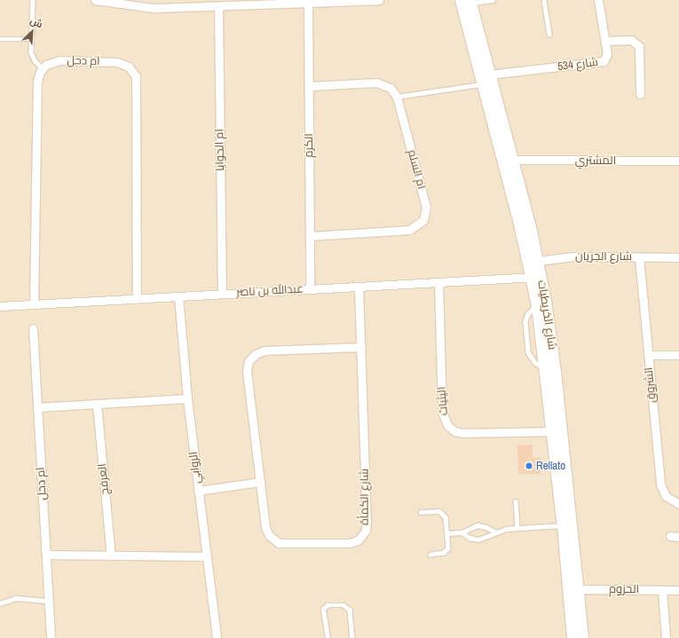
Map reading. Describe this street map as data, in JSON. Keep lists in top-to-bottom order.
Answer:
{
  "streets": {
    "street": [
      "ام دحل",
      "شارع 534",
      "الكرم",
      "ام الحوايا",
      "المشتري",
      "ام السلم",
      "شارع الجريان",
      "عبدالله بن ناصر",
      "شارع الخريطيات",
      "الشروق",
      "اليثياث",
      "الروابي",
      "العرفج",
      "شارع الكمأة",
      "الحزوم"
    ]
  },
  "crossings": [
    ["ام دحل", "عبدالله بن ناصر"],
    ["شارع 534", "شارع الخريطيات"],
    ["الكرم", "ام السلم"],
    ["الكرم", "عبدالله بن ناصر"],
    ["ام الحوايا", "عبدالله بن ناصر"],
    ["المشتري", "شارع الخريطيات"],
    ["شارع الجريان", "شارع الخريطيات"],
    ["شارع الجريان", "الشروق"],
    ["عبدالله بن ناصر", "شارع الخريطيات"],
    ["عبدالله بن ناصر", "اليثياث"],
    ["عبدالله بن ناصر", "الروابي"],
    ["عبدالله بن ناصر", "شارع الكمأة"],
    ["شارع الخريطيات", "اليثياث"],
    ["شارع الخريطيات", "الحزوم"]
  ],
  "places": ["Rellato"],
  "north": "top right"
}
